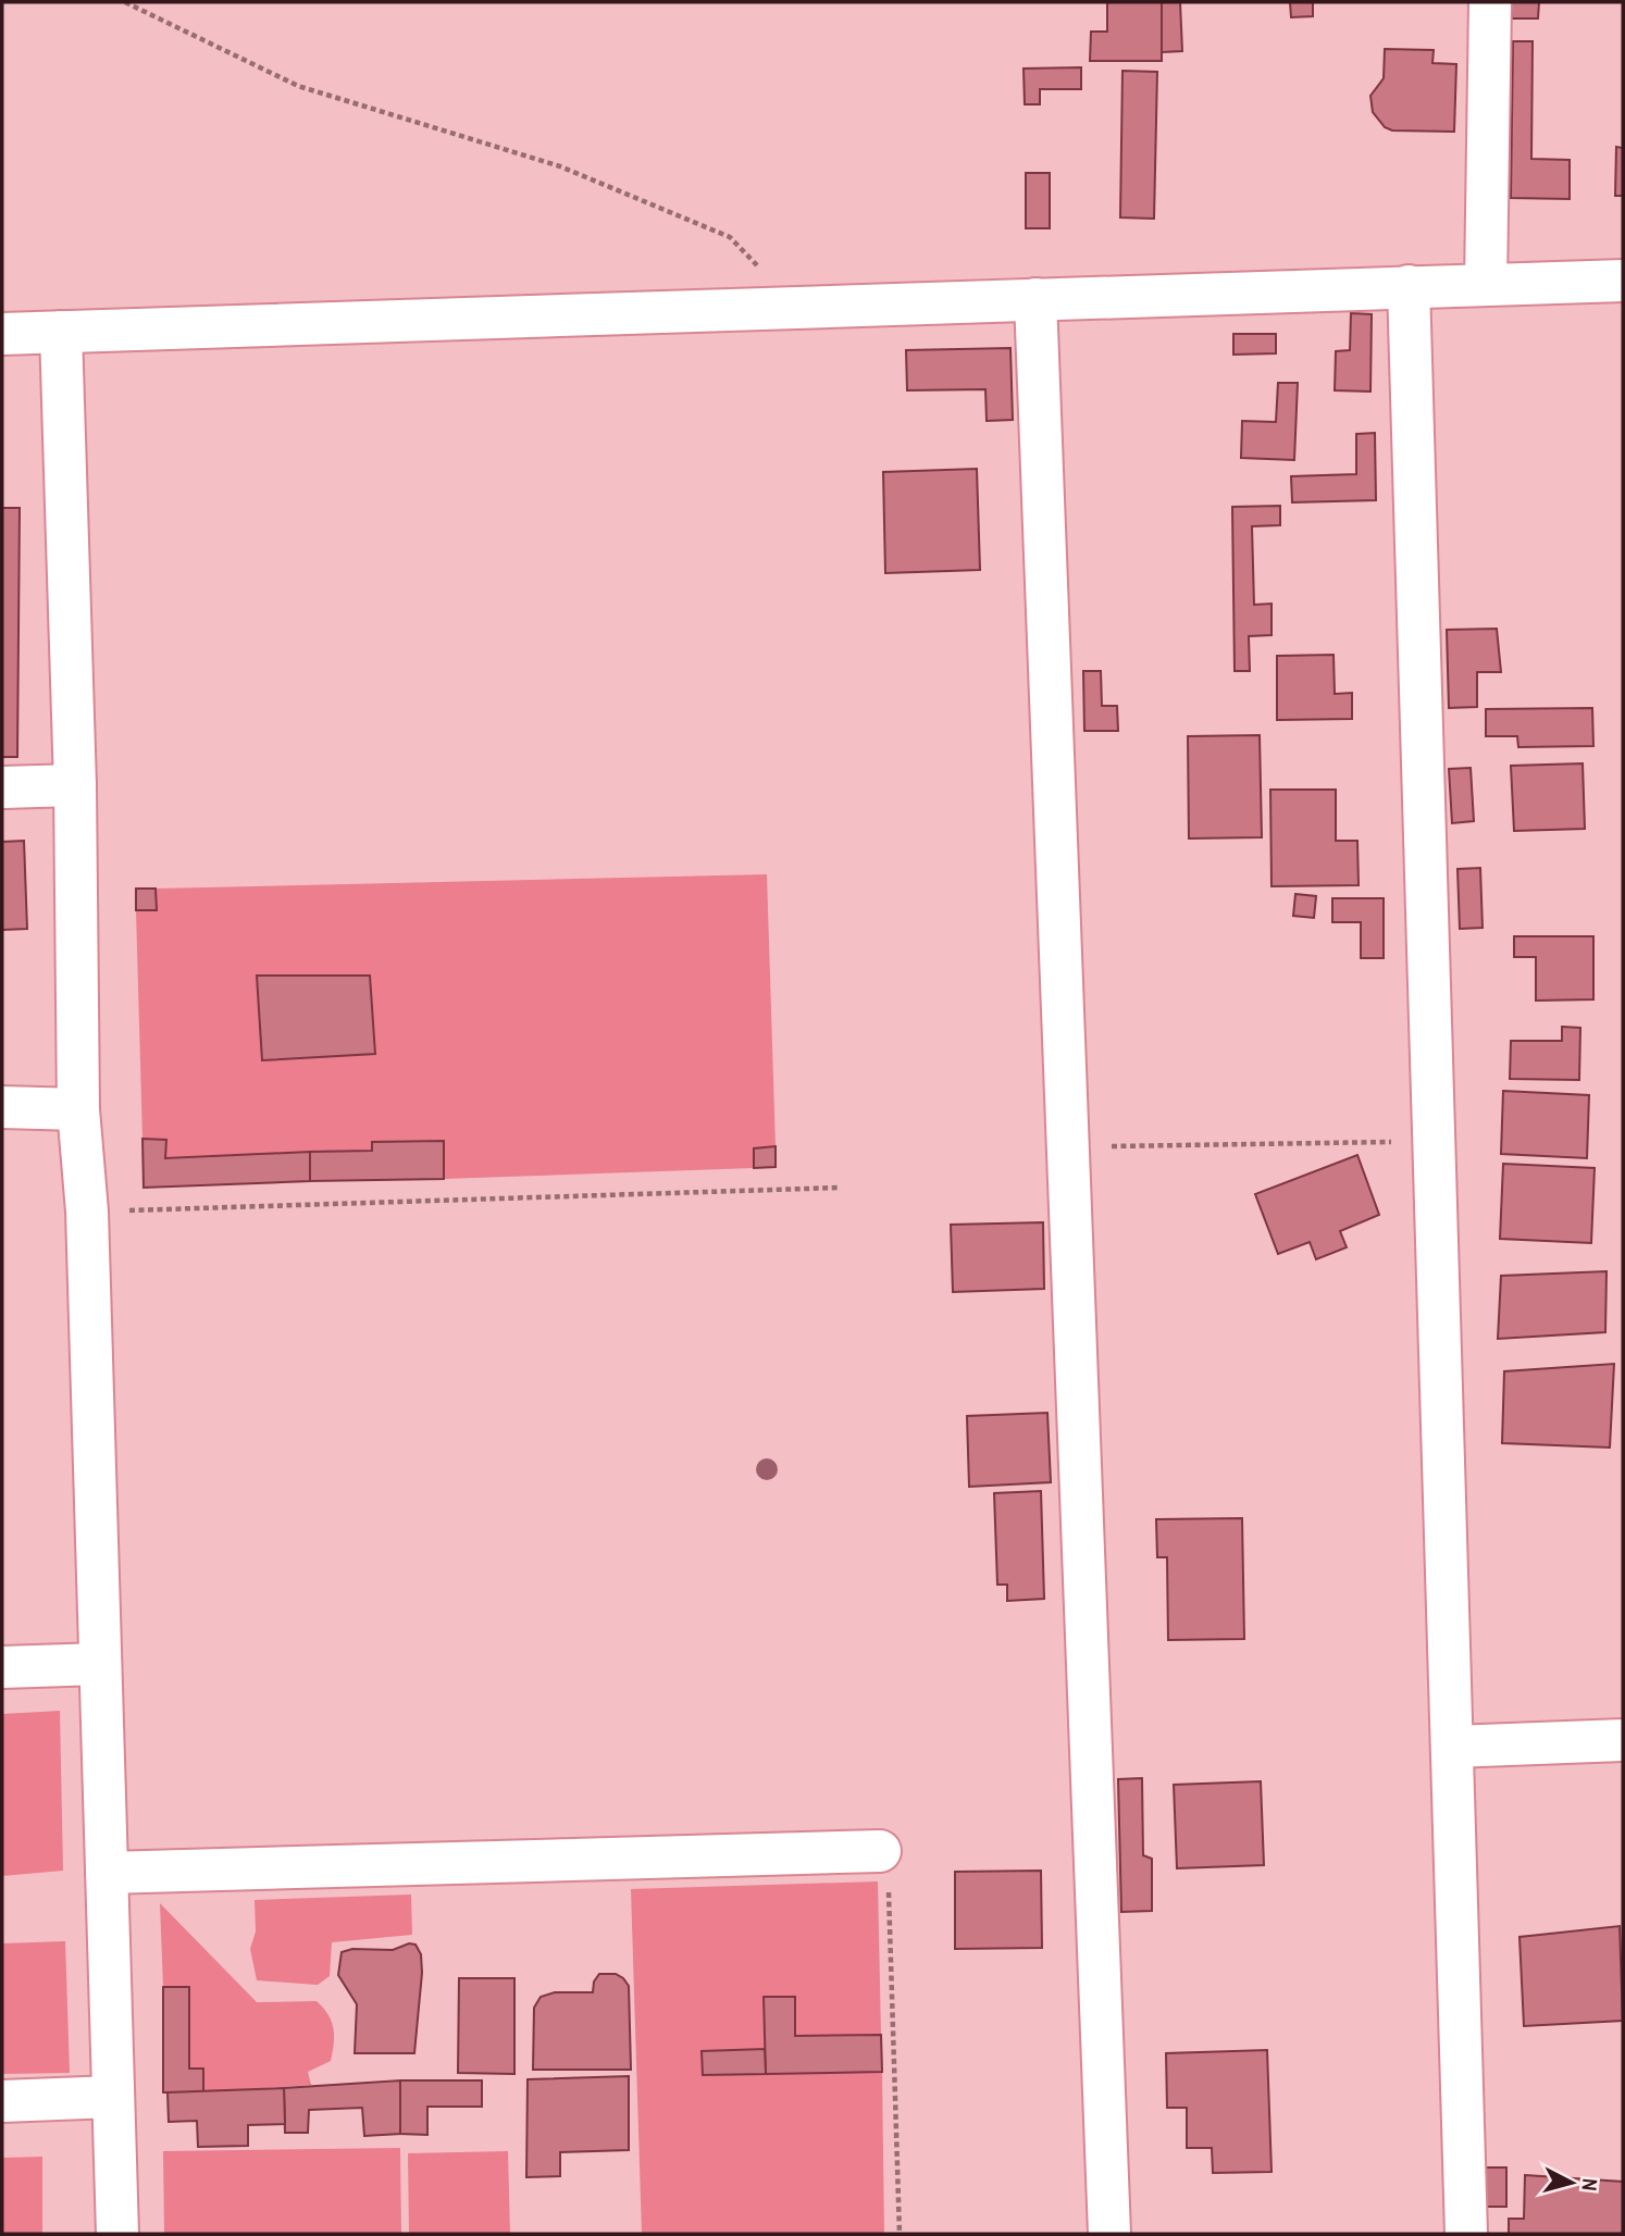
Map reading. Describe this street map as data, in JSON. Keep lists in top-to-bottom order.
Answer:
{
  "north": "right"
}
